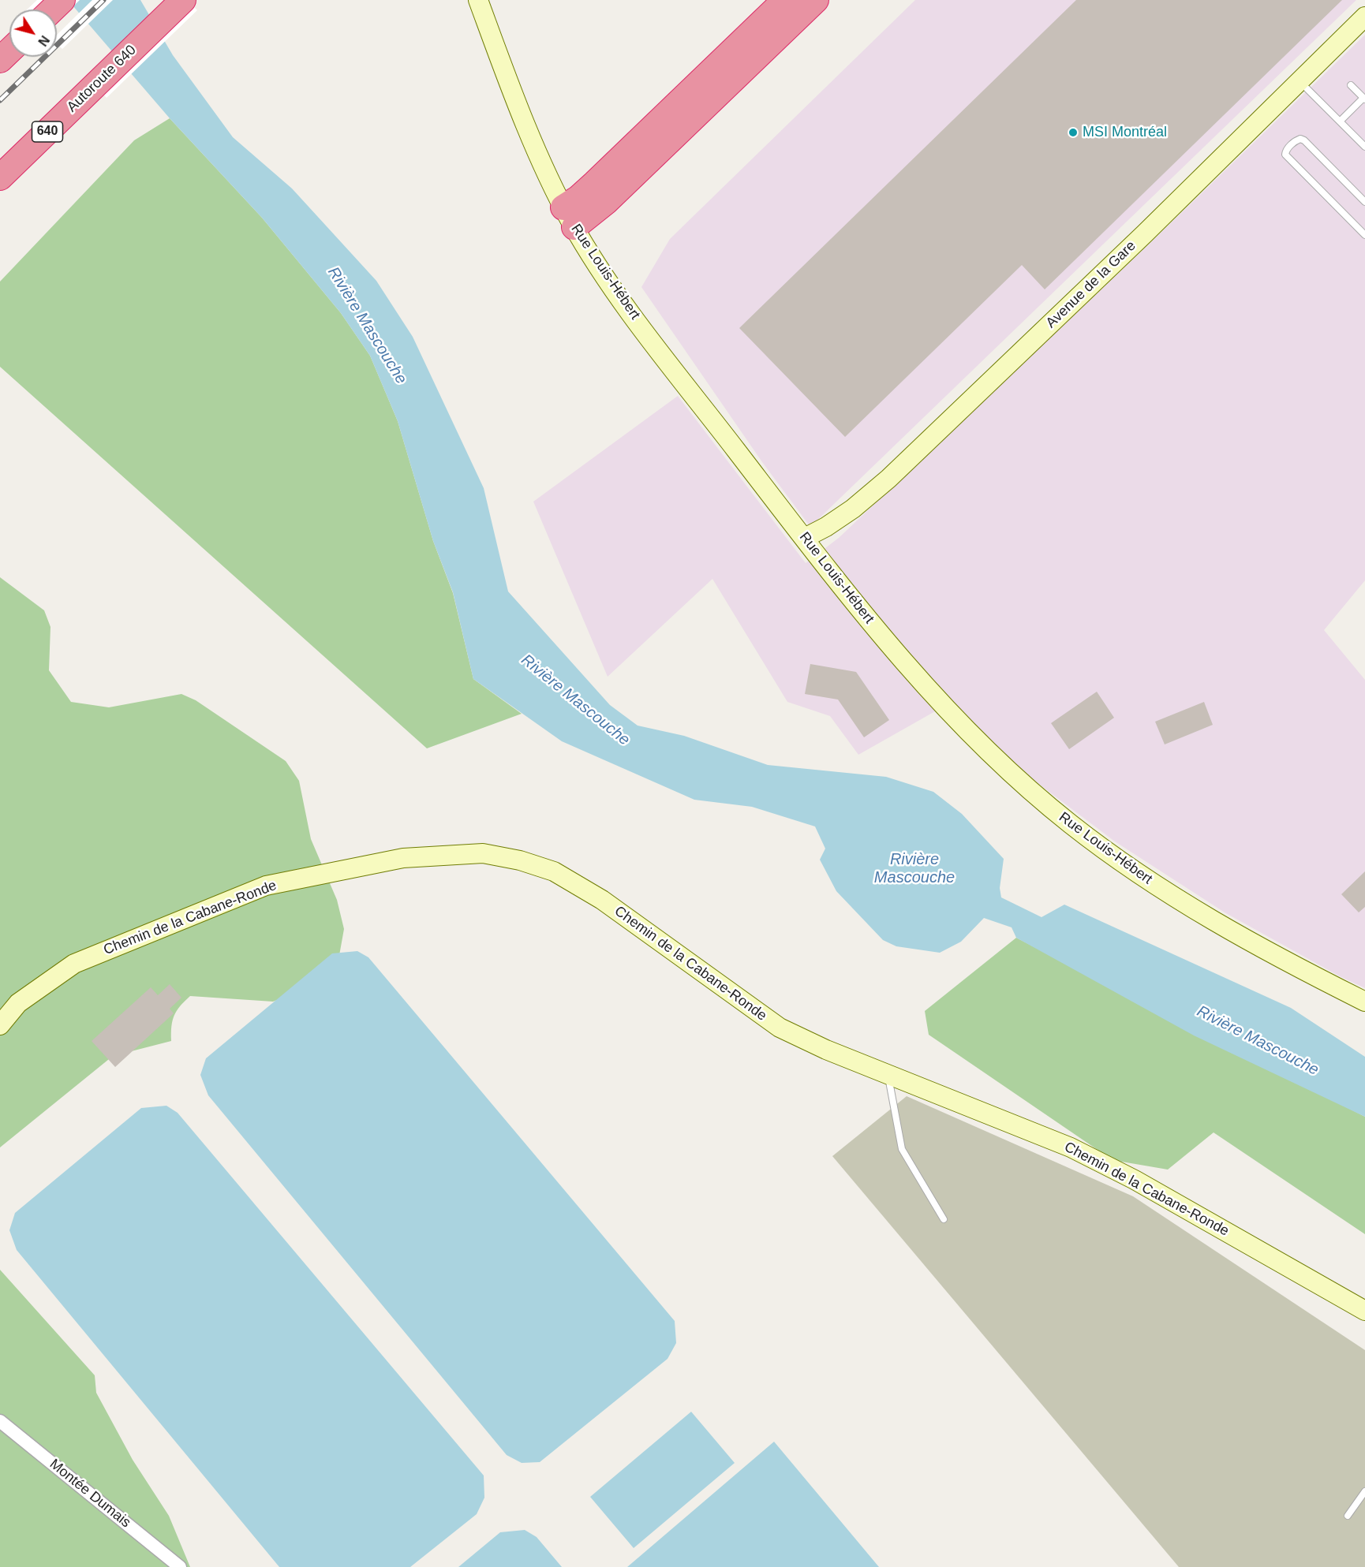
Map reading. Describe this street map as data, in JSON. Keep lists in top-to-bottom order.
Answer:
{
  "streets": {
    "highway": ["Autoroute 640", "640"],
    "street": [
      "Rue Louis-Hébert",
      "Avenue de la Gare",
      "Chemin de la Cabane-Ronde",
      "Montée Dumais"
    ]
  },
  "crossings": [
    ["Rue Louis-Hébert", "Avenue de la Gare"]
  ],
  "water": ["Rivière Mascouche"],
  "places": ["MSI Montréal"],
  "north": "bottom right"
}
